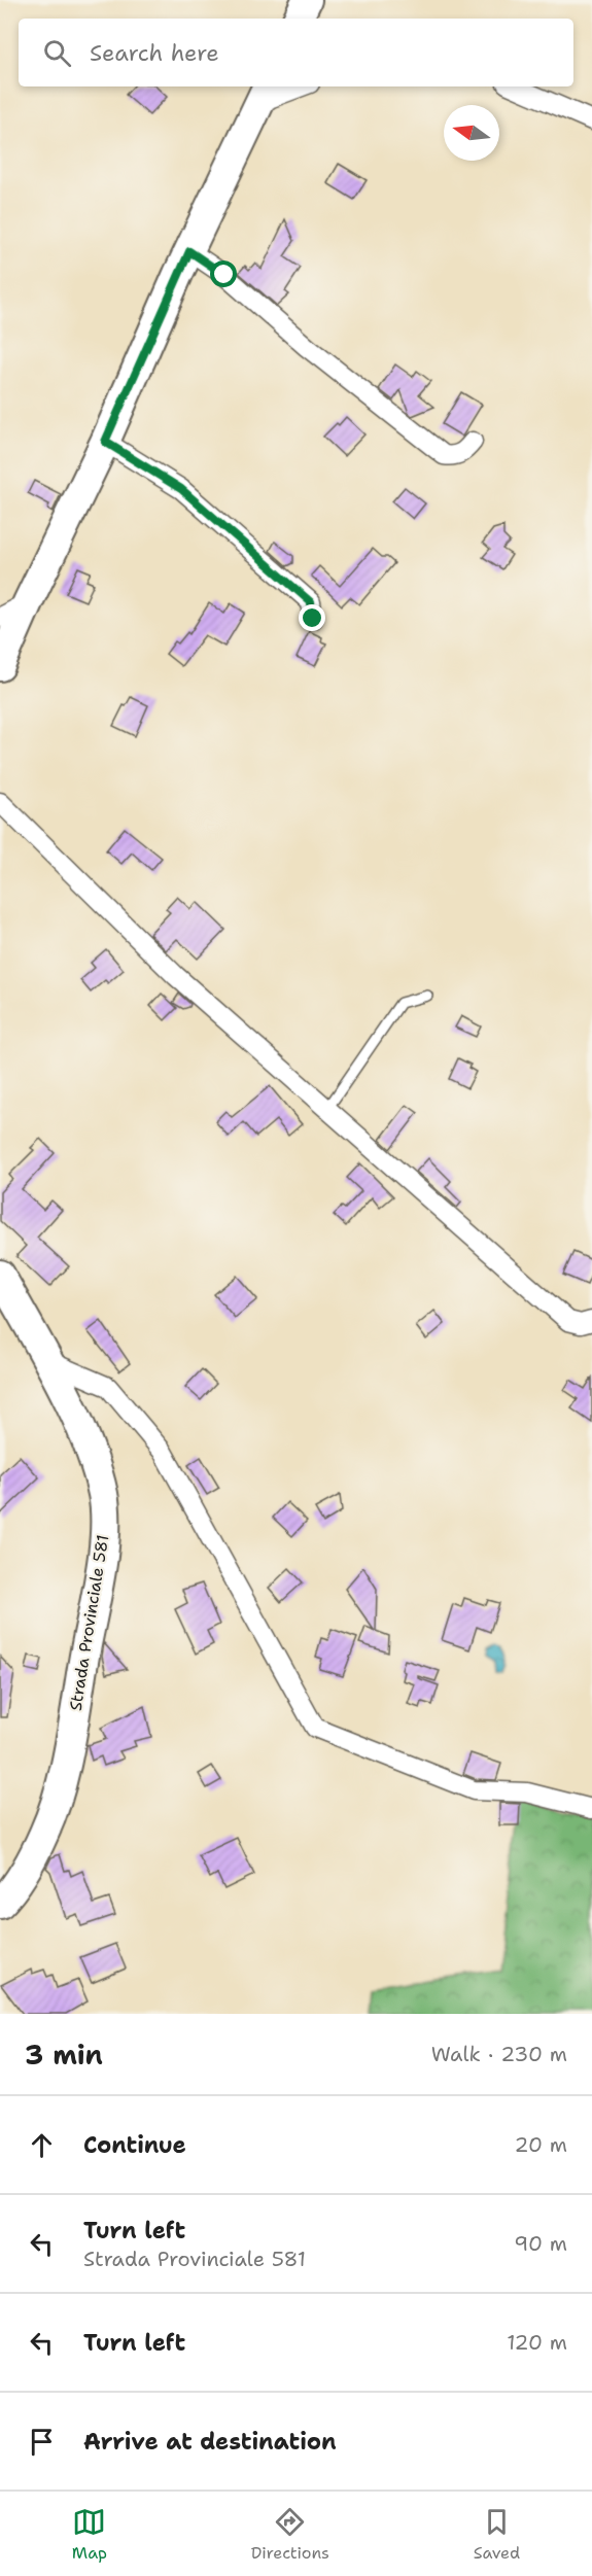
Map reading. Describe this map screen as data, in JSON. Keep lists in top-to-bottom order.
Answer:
{
  "streets": {
    "main road": ["Strada Provinciale 581"]
  },
  "north": "left",
  "page": {
    "search": "Search here",
    "heading": ["3 min", "Walk · 230 m"],
    "list": [
      ["Continue", "20 m"],
      ["Turn left", "Strada Provinciale 581", "90 m"],
      ["Turn left", "120 m"],
      "Arrive at destination"
    ],
    "nav": ["Map", "Directions", "Saved"]
  }
}
